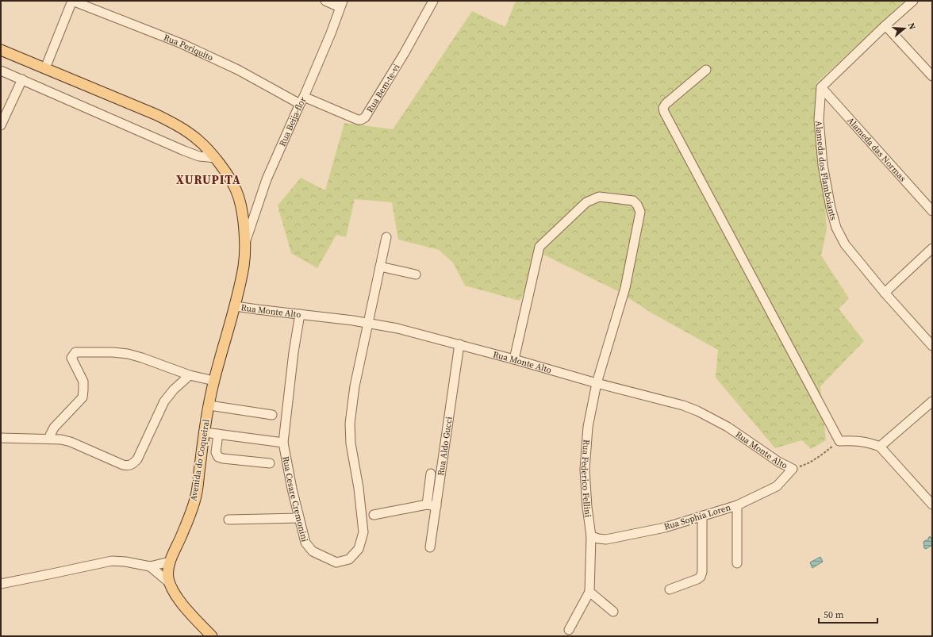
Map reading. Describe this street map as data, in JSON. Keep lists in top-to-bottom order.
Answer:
{
  "streets": {
    "main road": ["Avenida do Coqueiral"],
    "street": [
      "Rua Periquito",
      "Rua Bem-te-vi",
      "Rua Beija-flor",
      "Alameda das Normas",
      "Alameda dos Flamboiants",
      "Rua Monte Alto",
      "Rua Aldo Gucci",
      "Rua Federico Fellini",
      "Rua Cesare Cremonini",
      "Rua Sophia Loren"
    ]
  },
  "crossings": [
    ["Rua Periquito", "Rua Bem-te-vi"],
    ["Rua Periquito", "Rua Beija-flor"],
    ["Rua Bem-te-vi", "Rua Beija-flor"],
    ["Rua Beija-flor", "Avenida do Coqueiral"],
    ["Alameda das Normas", "Alameda dos Flamboiants"],
    ["Rua Monte Alto", "Rua Aldo Gucci"],
    ["Rua Monte Alto", "Avenida do Coqueiral"],
    ["Rua Monte Alto", "Rua Federico Fellini"],
    ["Rua Monte Alto", "Rua Cesare Cremonini"],
    ["Rua Monte Alto", "Rua Sophia Loren"],
    ["Rua Federico Fellini", "Rua Sophia Loren"]
  ],
  "districts": ["XURUPITA"],
  "scale_bar": "50 m",
  "north": "right"
}
